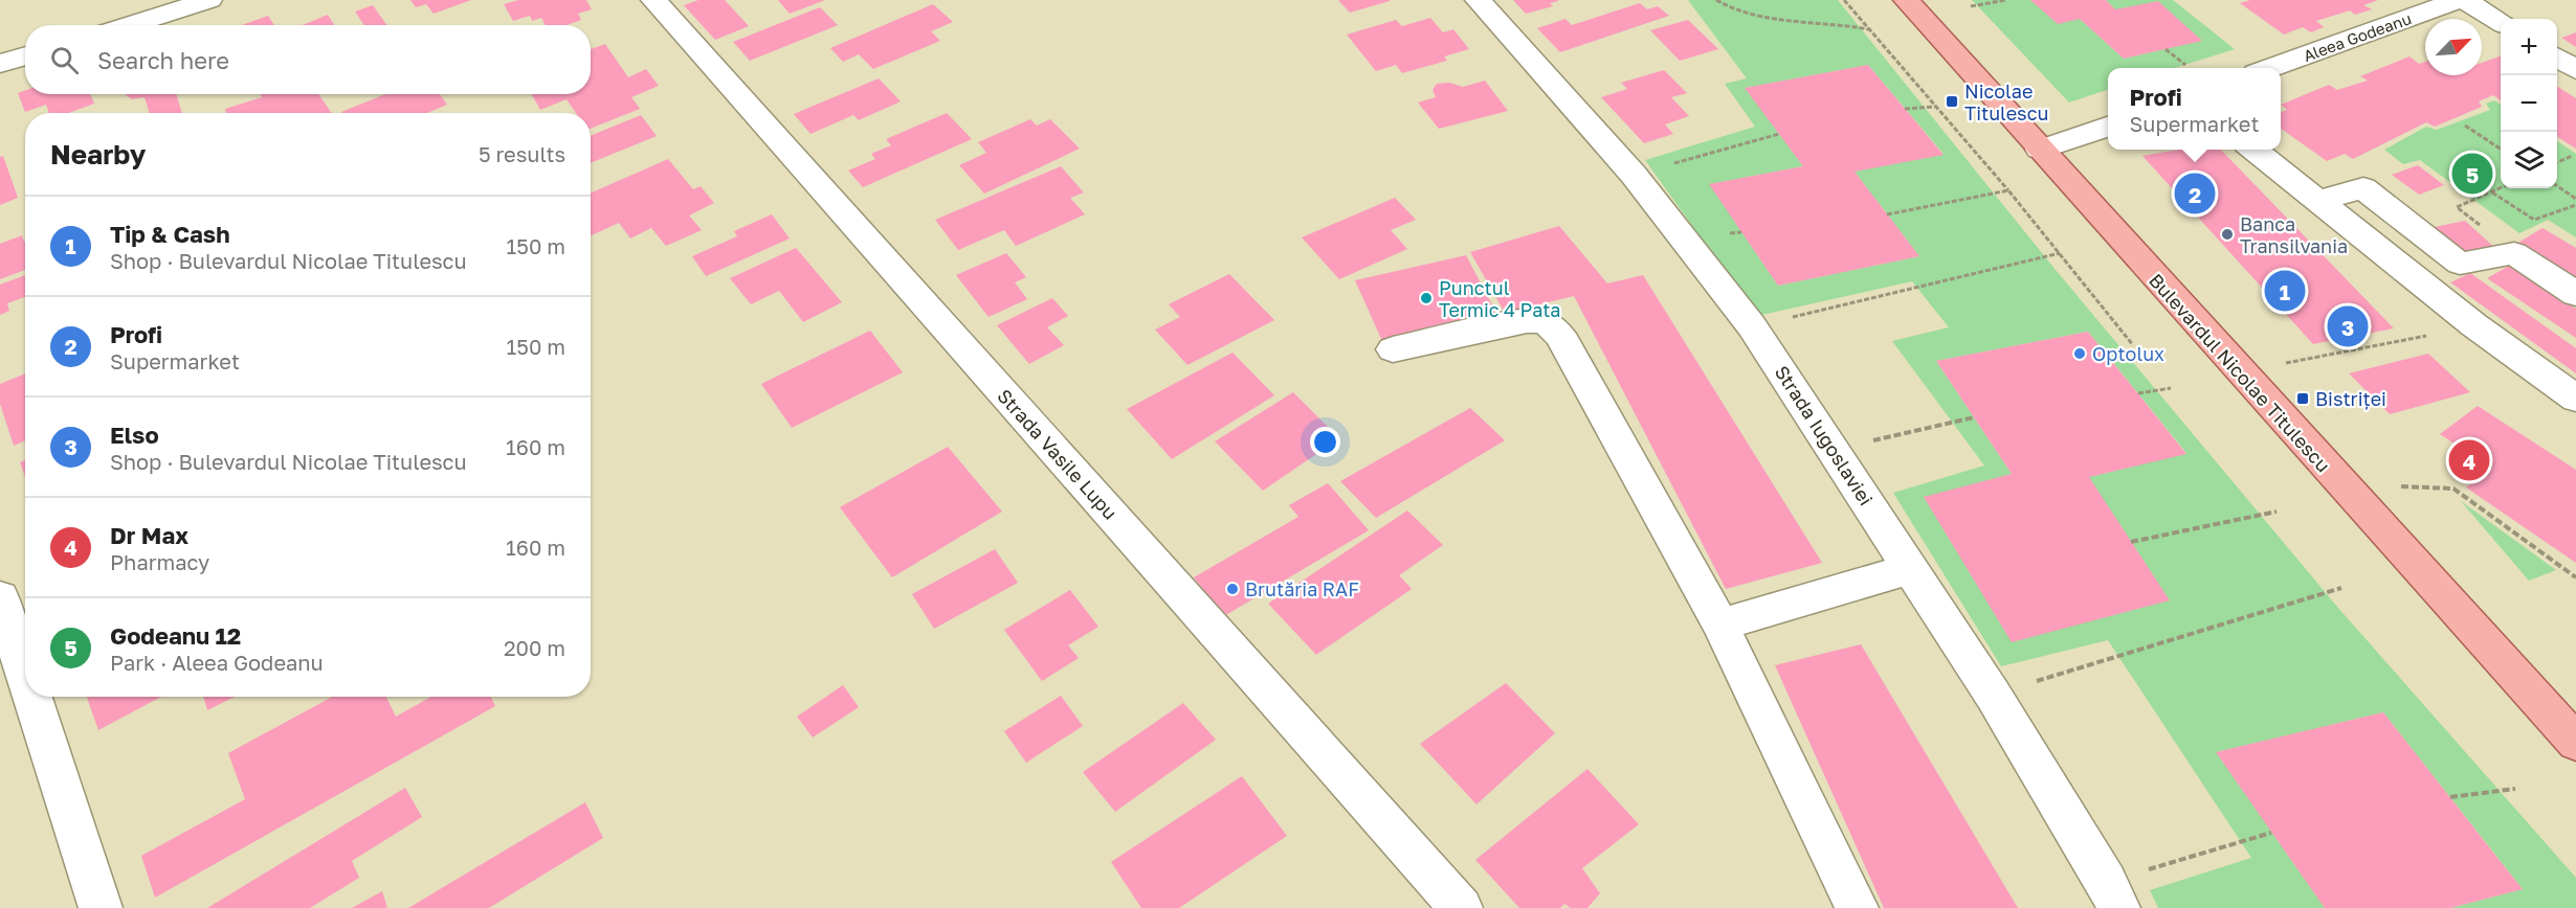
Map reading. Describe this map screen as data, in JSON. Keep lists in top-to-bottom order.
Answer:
{
  "streets": {
    "main road": ["Bulevardul Nicolae Titulescu"],
    "street": ["Aleea Godeanu", "Strada Iugoslaviei", "Strada Vasile Lupu"]
  },
  "places": {
    "transit": ["Nicolae Titulescu", "Bistriței"],
    "other": [
      "Banca Transilvania",
      "Punctul Termic 4 Pata",
      "Optolux",
      "Brutăria RAF"
    ]
  },
  "north": "top right",
  "page": {
    "map_buttons": ["+", "−"],
    "search": "Search here",
    "popup": ["Profi", "Supermarket"],
    "heading": ["Nearby", "5 results"],
    "pins": [
      "5",
      "2",
      "1",
      "3",
      "4"
    ],
    "list": [
      {
        "mark": "1",
        "name": "Tip & Cash",
        "note": "Shop · Bulevardul Nicolae Titulescu",
        "value": "150 m"
      },
      {
        "mark": "2",
        "name": "Profi",
        "note": "Supermarket",
        "value": "150 m"
      },
      {
        "mark": "3",
        "name": "Elso",
        "note": "Shop · Bulevardul Nicolae Titulescu",
        "value": "160 m"
      },
      {
        "mark": "4",
        "name": "Dr Max",
        "note": "Pharmacy",
        "value": "160 m"
      },
      {
        "mark": "5",
        "name": "Godeanu 12",
        "note": "Park · Aleea Godeanu",
        "value": "200 m"
      }
    ]
  }
}
